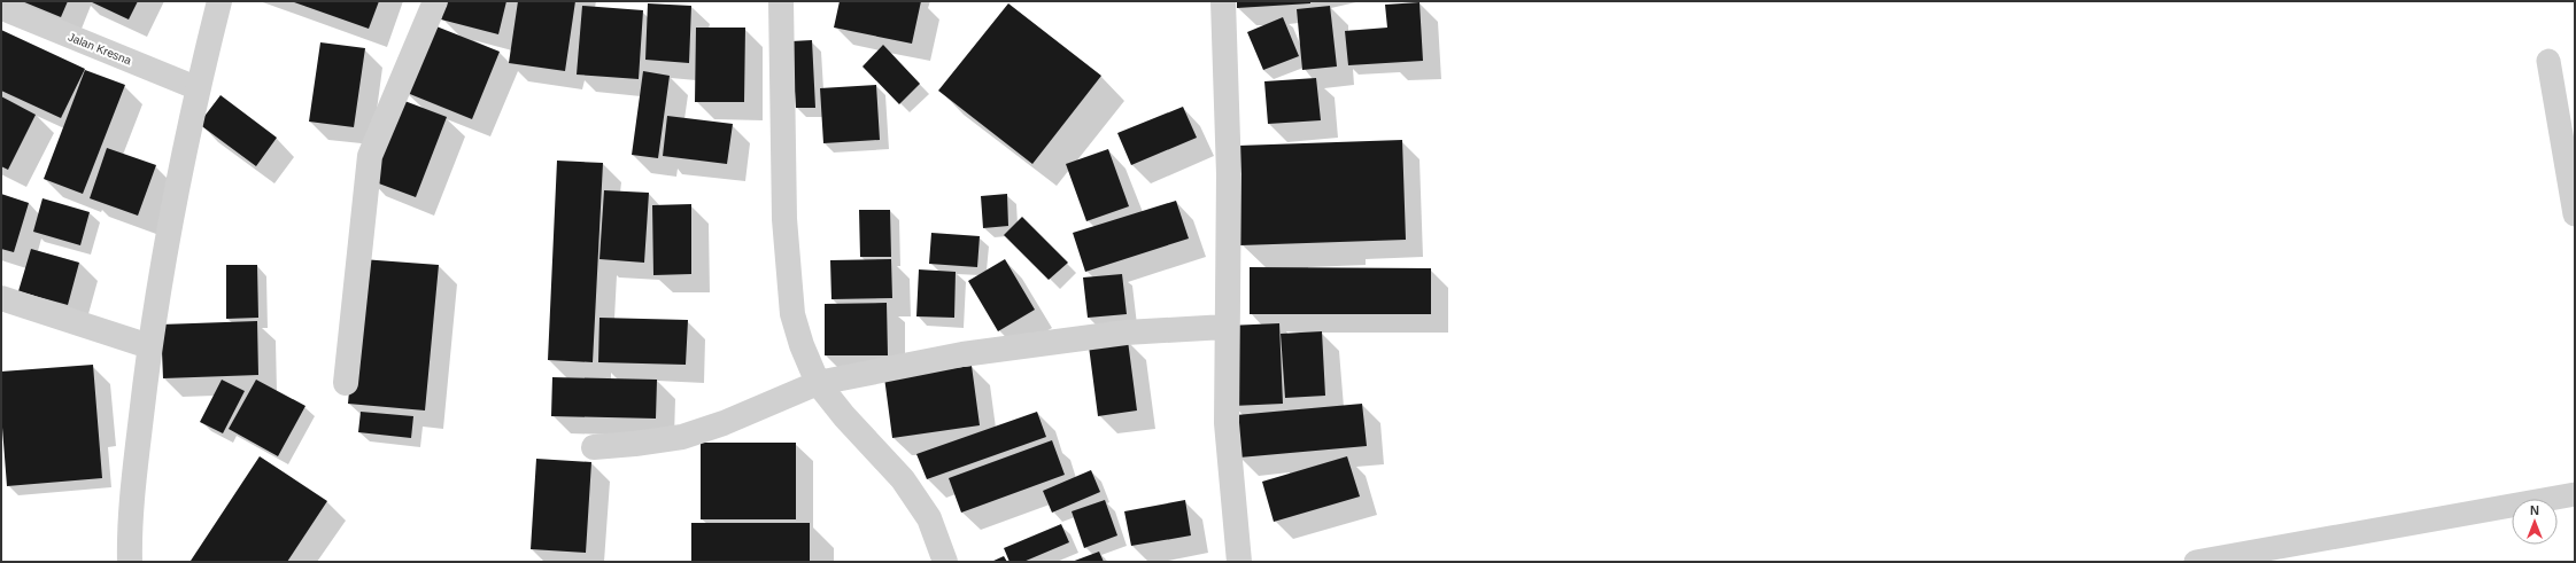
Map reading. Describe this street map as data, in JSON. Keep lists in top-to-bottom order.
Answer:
{
  "streets": {
    "lane": ["Jalan Kresna"]
  },
  "north": "top"
}
